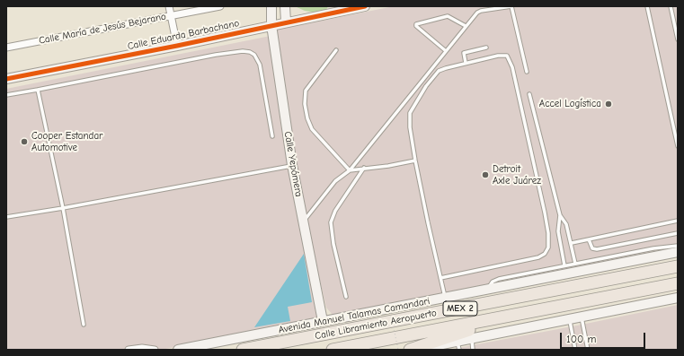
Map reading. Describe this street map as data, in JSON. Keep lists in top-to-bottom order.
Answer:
{
  "streets": {
    "highway": ["MEX 2", "Calle Libramiento Aeropuerto"],
    "main road": ["Calle Eduarda Barbachano", "Calle Yepómera", "Avenida Manuel Talamas Camandari"],
    "street": ["Calle María de Jesús Bejarano"]
  },
  "crossings": [
    ["Calle Eduarda Barbachano", "Calle Yepómera"],
    ["Calle Yepómera", "Avenida Manuel Talamas Camandari"]
  ],
  "places": ["Accel Logística", "Cooper Estandar Automotive", "Detroit Axle Juárez"],
  "scale_bar": "100 m"
}
